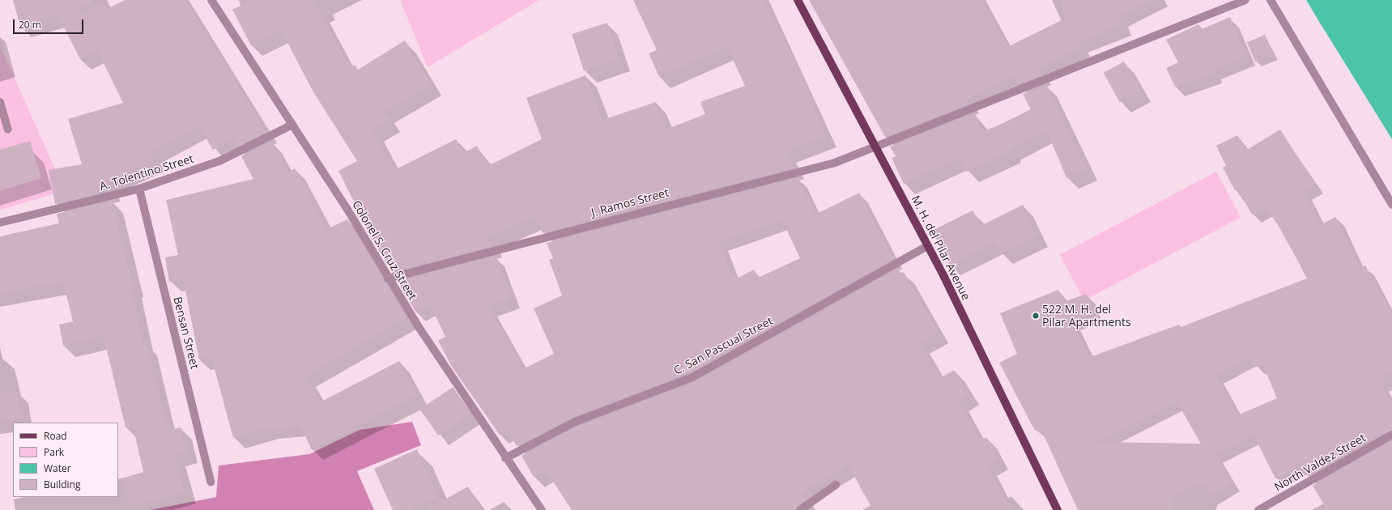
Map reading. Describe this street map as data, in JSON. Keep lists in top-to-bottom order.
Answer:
{
  "streets": {
    "main road": ["M. H. del Pilar Avenue"],
    "street": [
      "A. Tolentino Street",
      "J. Ramos Street",
      "Colonel S. Cruz Street",
      "Bensan Street",
      "C. San Pascual Street",
      "North Valdez Street"
    ]
  },
  "crossings": [
    ["A. Tolentino Street", "Colonel S. Cruz Street"],
    ["A. Tolentino Street", "Bensan Street"],
    ["J. Ramos Street", "M. H. del Pilar Avenue"],
    ["J. Ramos Street", "Colonel S. Cruz Street"],
    ["M. H. del Pilar Avenue", "C. San Pascual Street"],
    ["Colonel S. Cruz Street", "C. San Pascual Street"]
  ],
  "places": ["522 M. H. del Pilar Apartments"],
  "legend": [
    "Road",
    "Park",
    "Water",
    "Building"
  ],
  "scale_bar": "20 m"
}
